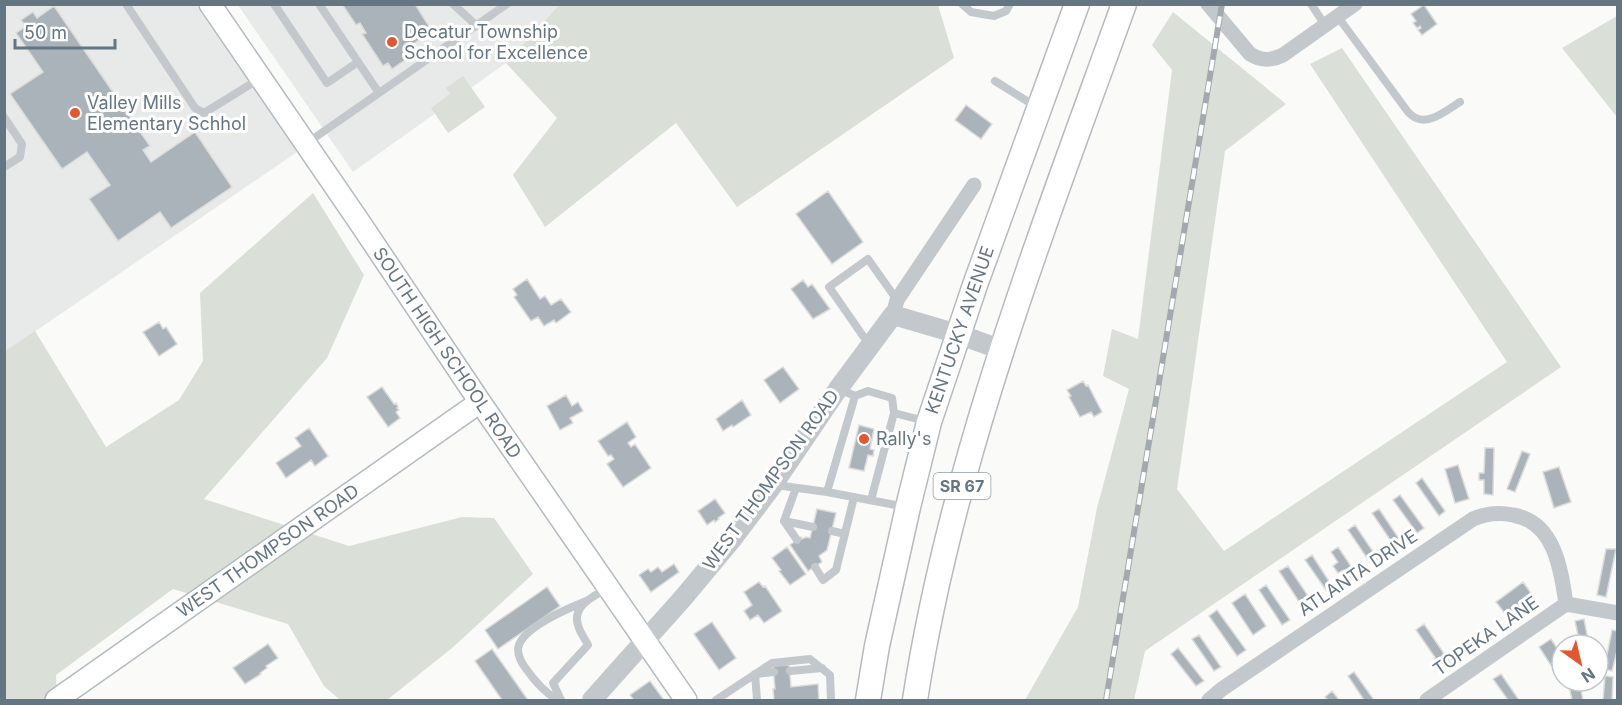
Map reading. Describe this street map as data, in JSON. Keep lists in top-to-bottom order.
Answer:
{
  "streets": {
    "main road": [
      "KENTUCKY AVENUE",
      "SOUTH HIGH SCHOOL ROAD",
      "WEST THOMPSON ROAD",
      "SR 67"
    ],
    "street": ["ATLANTA DRIVE", "TOPEKA LANE"]
  },
  "crossings": [
    ["SOUTH HIGH SCHOOL ROAD", "WEST THOMPSON ROAD"],
    ["ATLANTA DRIVE", "TOPEKA LANE"]
  ],
  "places": ["Decatur Township School for Excellence", "Valley Mills Elementary Schhol", "Rally's"],
  "scale_bar": "50 m",
  "north": "bottom right"
}
